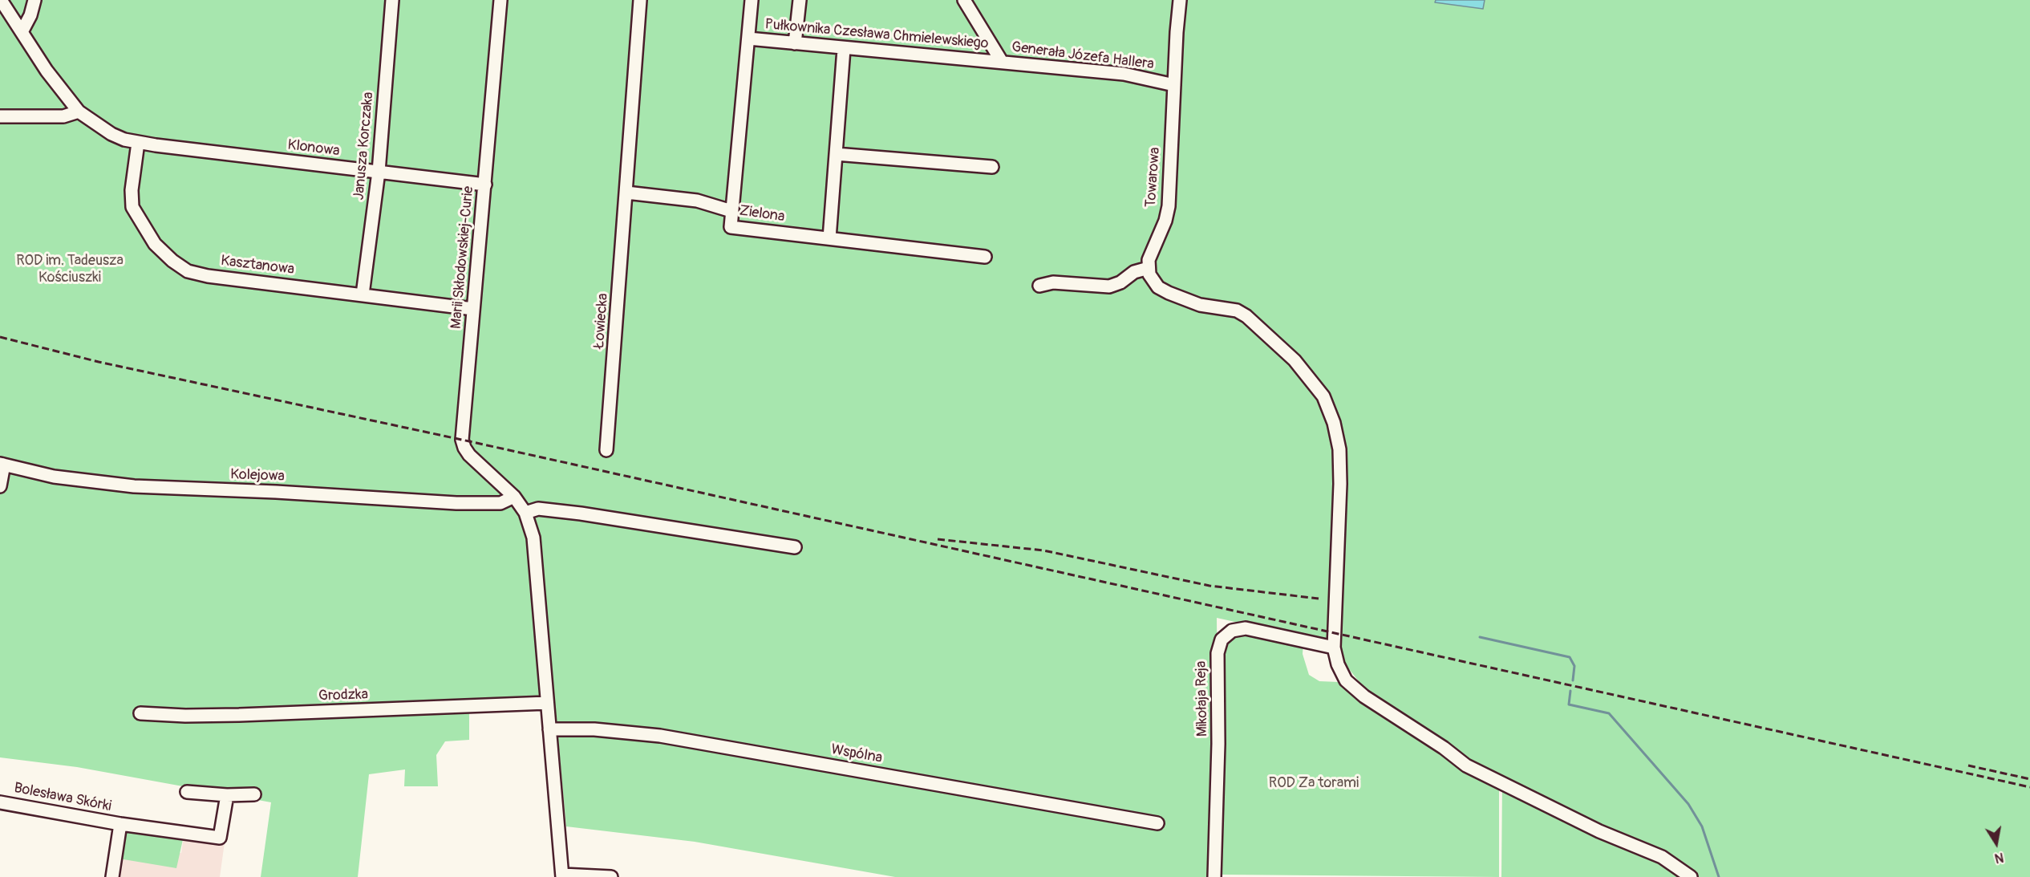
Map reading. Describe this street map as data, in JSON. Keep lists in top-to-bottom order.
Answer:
{
  "streets": {
    "street": [
      "Pułkownika Czesława Chmielewskiego",
      "Generała Józefa Hallera",
      "Janusza Korczaka",
      "Klonowa",
      "Towarowa",
      "Zielona",
      "Marii Skłodowskiej-Curie",
      "Kasztanowa",
      "Łowiecka",
      "Kolejowa",
      "Grodzka",
      "Mikołaja Reja",
      "Wspólna",
      "Bolesława Skórki"
    ]
  },
  "crossings": [
    ["Pułkownika Czesława Chmielewskiego", "Generała Józefa Hallera"],
    ["Pułkownika Czesława Chmielewskiego", "Zielona"],
    ["Generała Józefa Hallera", "Towarowa"],
    ["Janusza Korczaka", "Klonowa"],
    ["Janusza Korczaka", "Kasztanowa"],
    ["Klonowa", "Marii Skłodowskiej-Curie"],
    ["Klonowa", "Kasztanowa"],
    ["Marii Skłodowskiej-Curie", "Kasztanowa"],
    ["Marii Skłodowskiej-Curie", "Kolejowa"]
  ],
  "parks": ["ROD im. Tadeusza Kościuszki", "ROD Za torami"],
  "north": "bottom"
}
